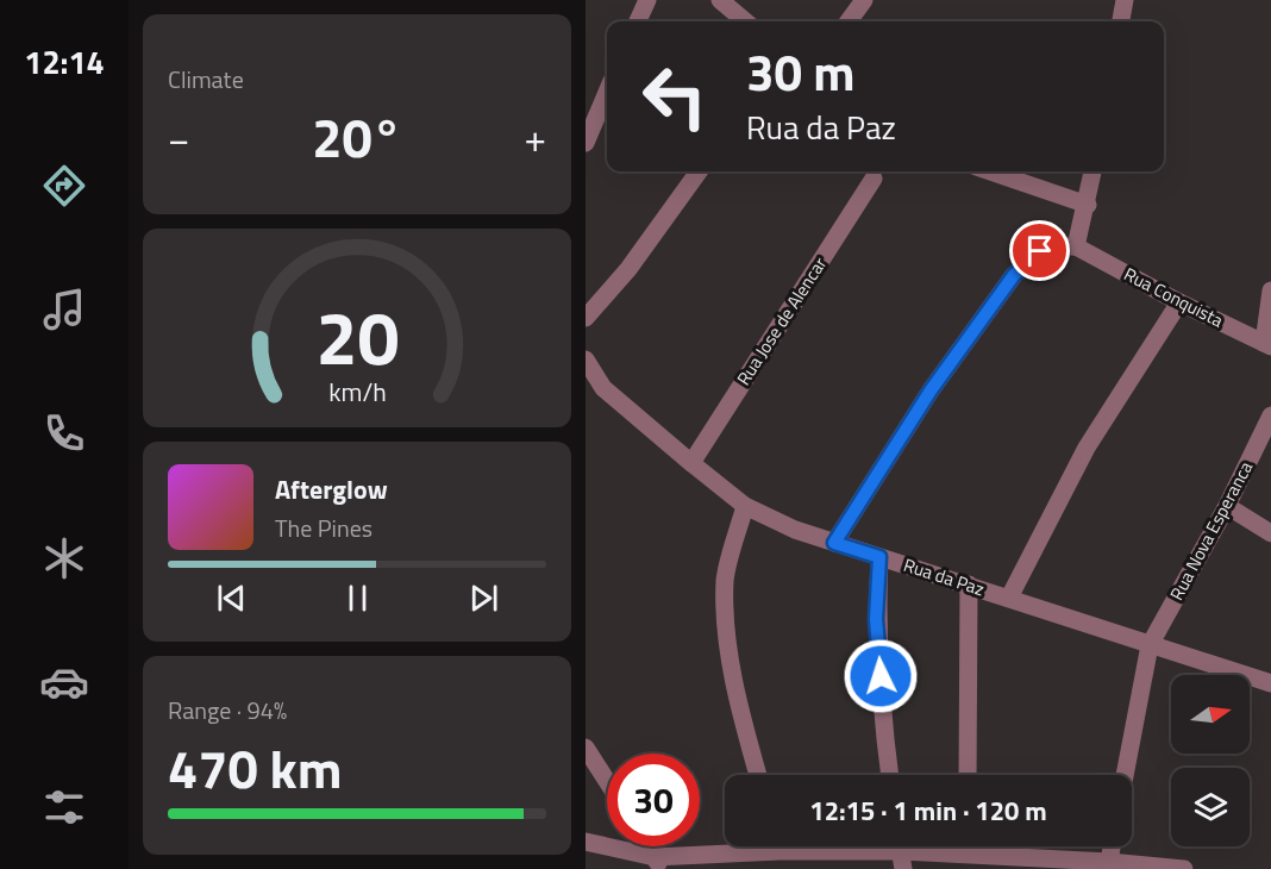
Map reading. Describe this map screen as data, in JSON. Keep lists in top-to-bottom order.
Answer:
{
  "streets": {
    "street": [
      "Rua Conquista",
      "Rua Jose de Alencar",
      "Rua Nova Esperanca",
      "Rua da Paz"
    ]
  },
  "crossings": [
    ["Rua Jose de Alencar", "Rua da Paz"],
    ["Rua Nova Esperanca", "Rua da Paz"]
  ],
  "north": "right",
  "page": {
    "tabs": "12:14",
    "tile": [
      "Climate",
      ["Range · 94%", "470 km"]
    ],
    "turn": ["30 m", "Rua da Paz"],
    "heat": ["−", "20°", "+"],
    "song": ["Afterglow", "The Pines"],
    "limit": "30",
    "trip": "12:15 · 1 min · 120 m",
    "gauge": ["20", "km/h"]
  }
}
